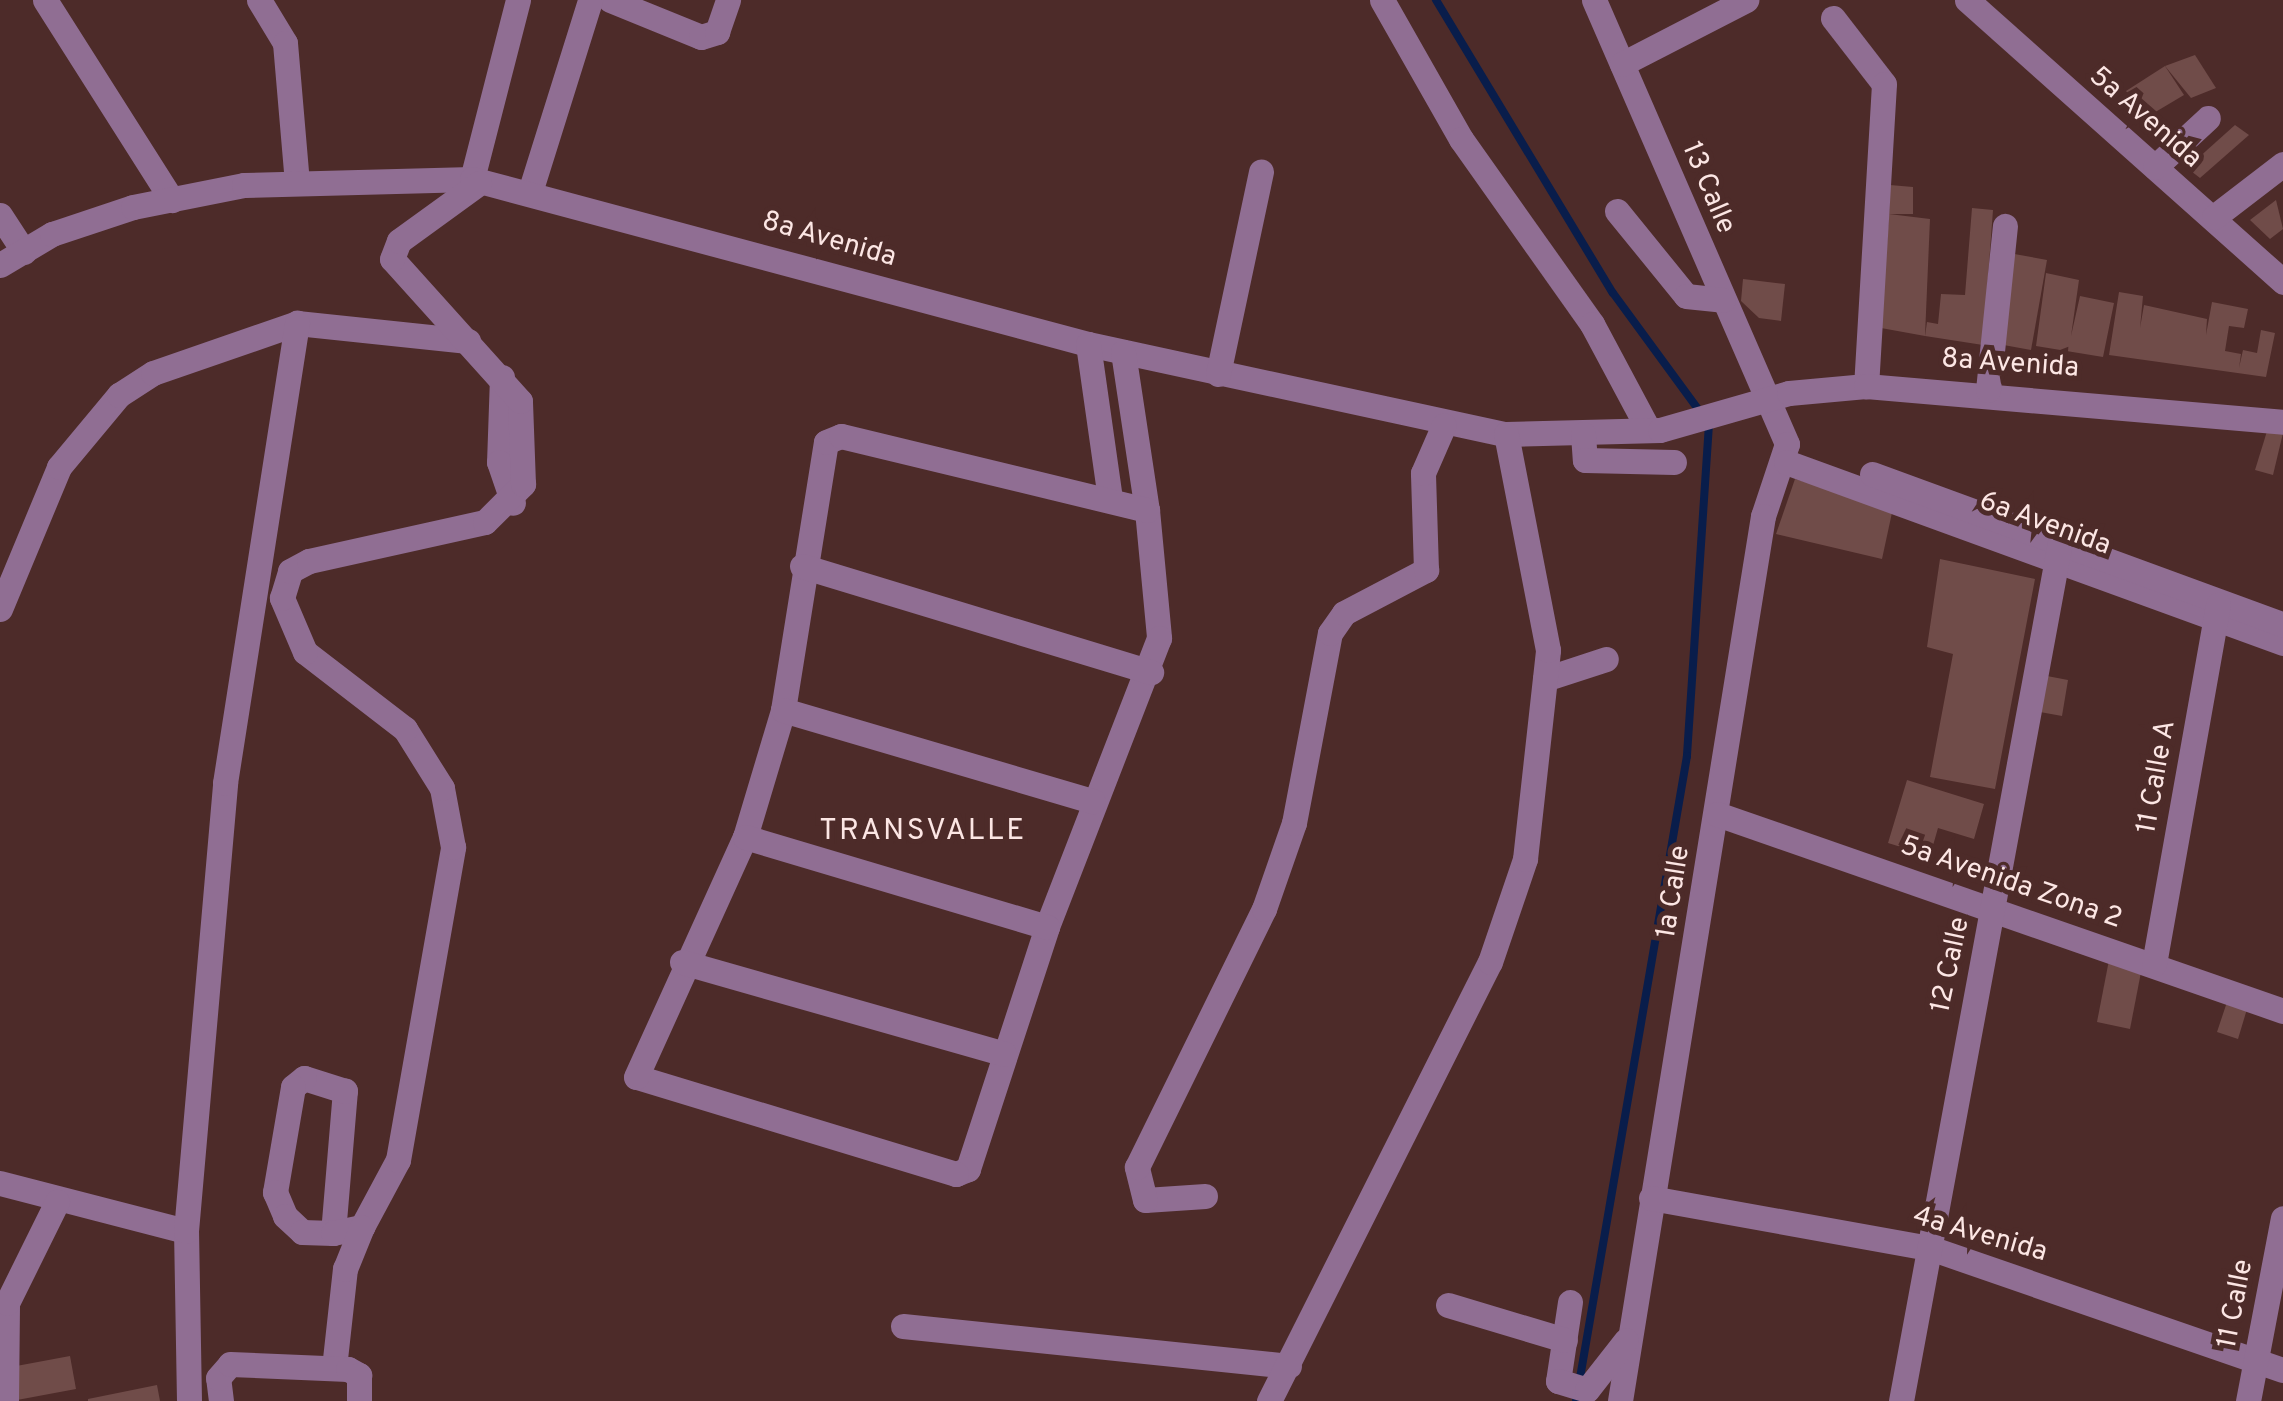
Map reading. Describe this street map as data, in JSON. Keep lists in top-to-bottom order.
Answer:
{
  "streets": {
    "street": [
      "5a Avenida",
      "13 Calle",
      "8a Avenida",
      "6a Avenida",
      "11 Calle A",
      "5a Avenida Zona 2",
      "1a Calle",
      "12 Calle",
      "4a Avenida",
      "11 Calle"
    ]
  },
  "crossings": [
    ["13 Calle", "8a Avenida"],
    ["6a Avenida", "11 Calle A"],
    ["6a Avenida", "1a Calle"],
    ["6a Avenida", "12 Calle"],
    ["11 Calle A", "5a Avenida Zona 2"],
    ["5a Avenida Zona 2", "1a Calle"],
    ["5a Avenida Zona 2", "12 Calle"],
    ["1a Calle", "4a Avenida"],
    ["12 Calle", "4a Avenida"],
    ["4a Avenida", "11 Calle"]
  ],
  "districts": ["TRANSVALLE"]
}
